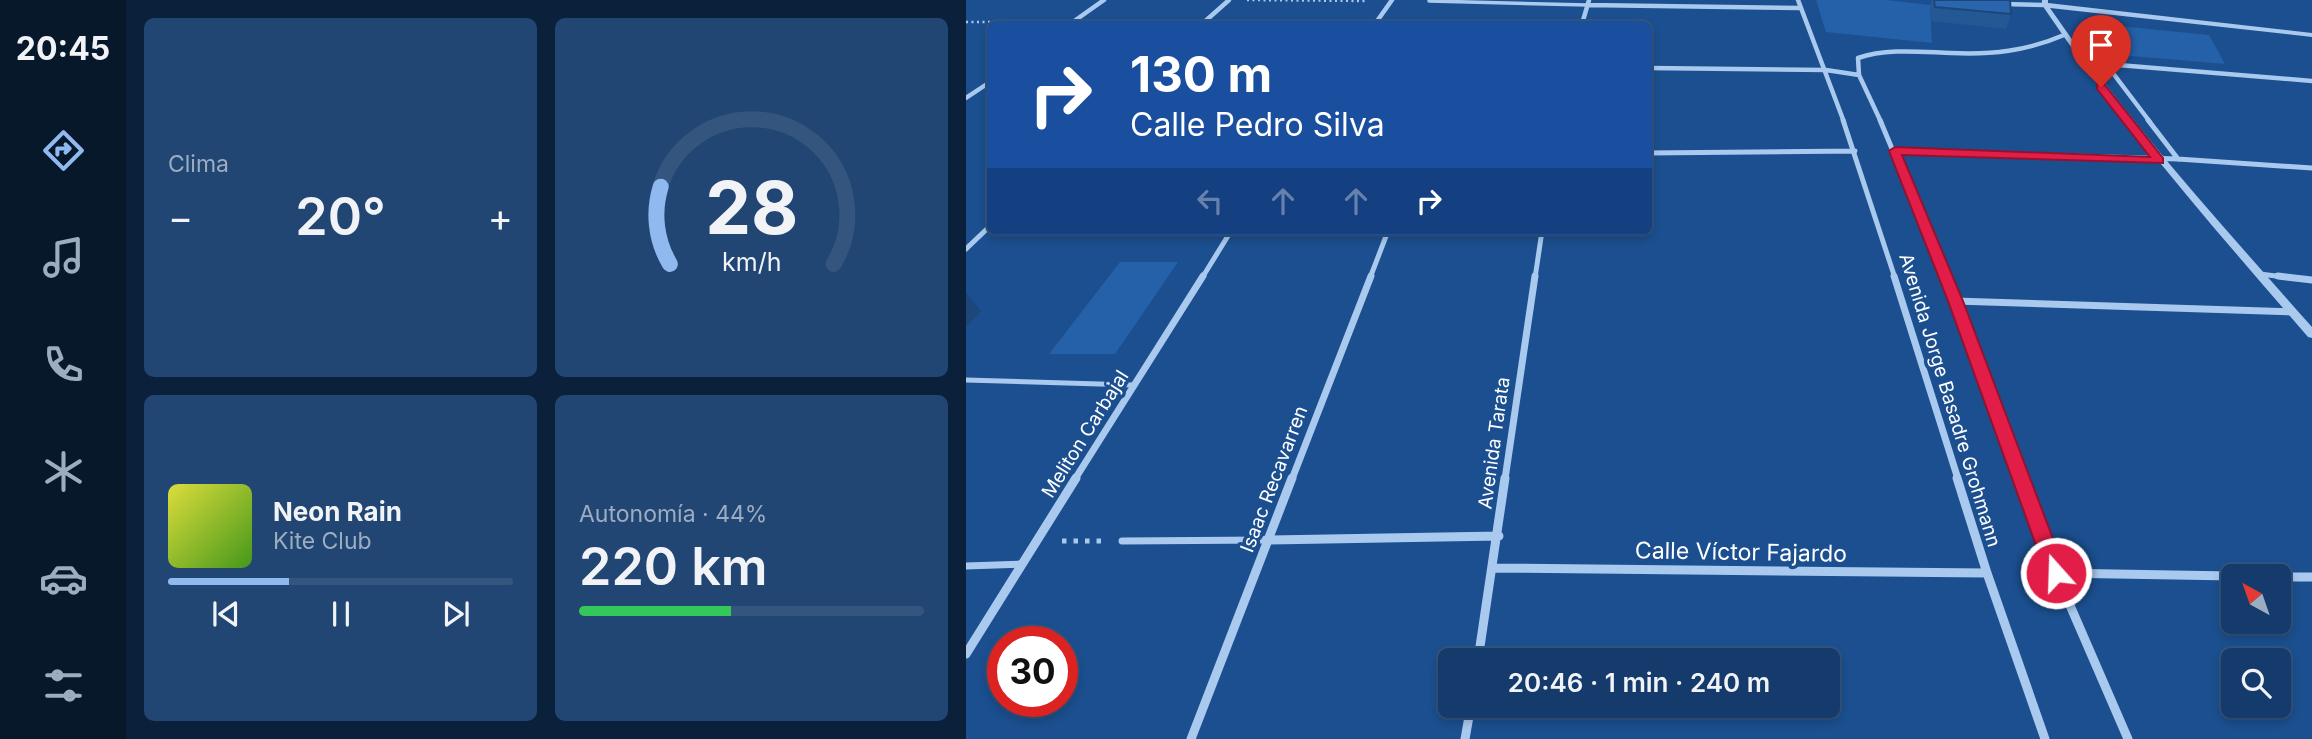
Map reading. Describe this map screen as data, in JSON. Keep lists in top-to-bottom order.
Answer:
{
  "streets": {
    "street": [
      "Avenida Jorge Basadre Grohmann",
      "Meliton Carbajal",
      "Avenida Tarata",
      "Isaac Recavarren",
      "Calle Víctor Fajardo"
    ]
  },
  "crossings": [
    ["Avenida Jorge Basadre Grohmann", "Calle Víctor Fajardo"],
    ["Avenida Tarata", "Calle Víctor Fajardo"]
  ],
  "north": "top left",
  "page": {
    "tabs": "20:45",
    "tile": [
      "Clima",
      ["Autonomía · 44%", "220 km"]
    ],
    "turn": ["130 m", "Calle Pedro Silva"],
    "heat": ["−", "20°", "+"],
    "song": ["Neon Rain", "Kite Club"],
    "limit": "30",
    "trip": "20:46 · 1 min · 240 m",
    "gauge": ["28", "km/h"]
  }
}
